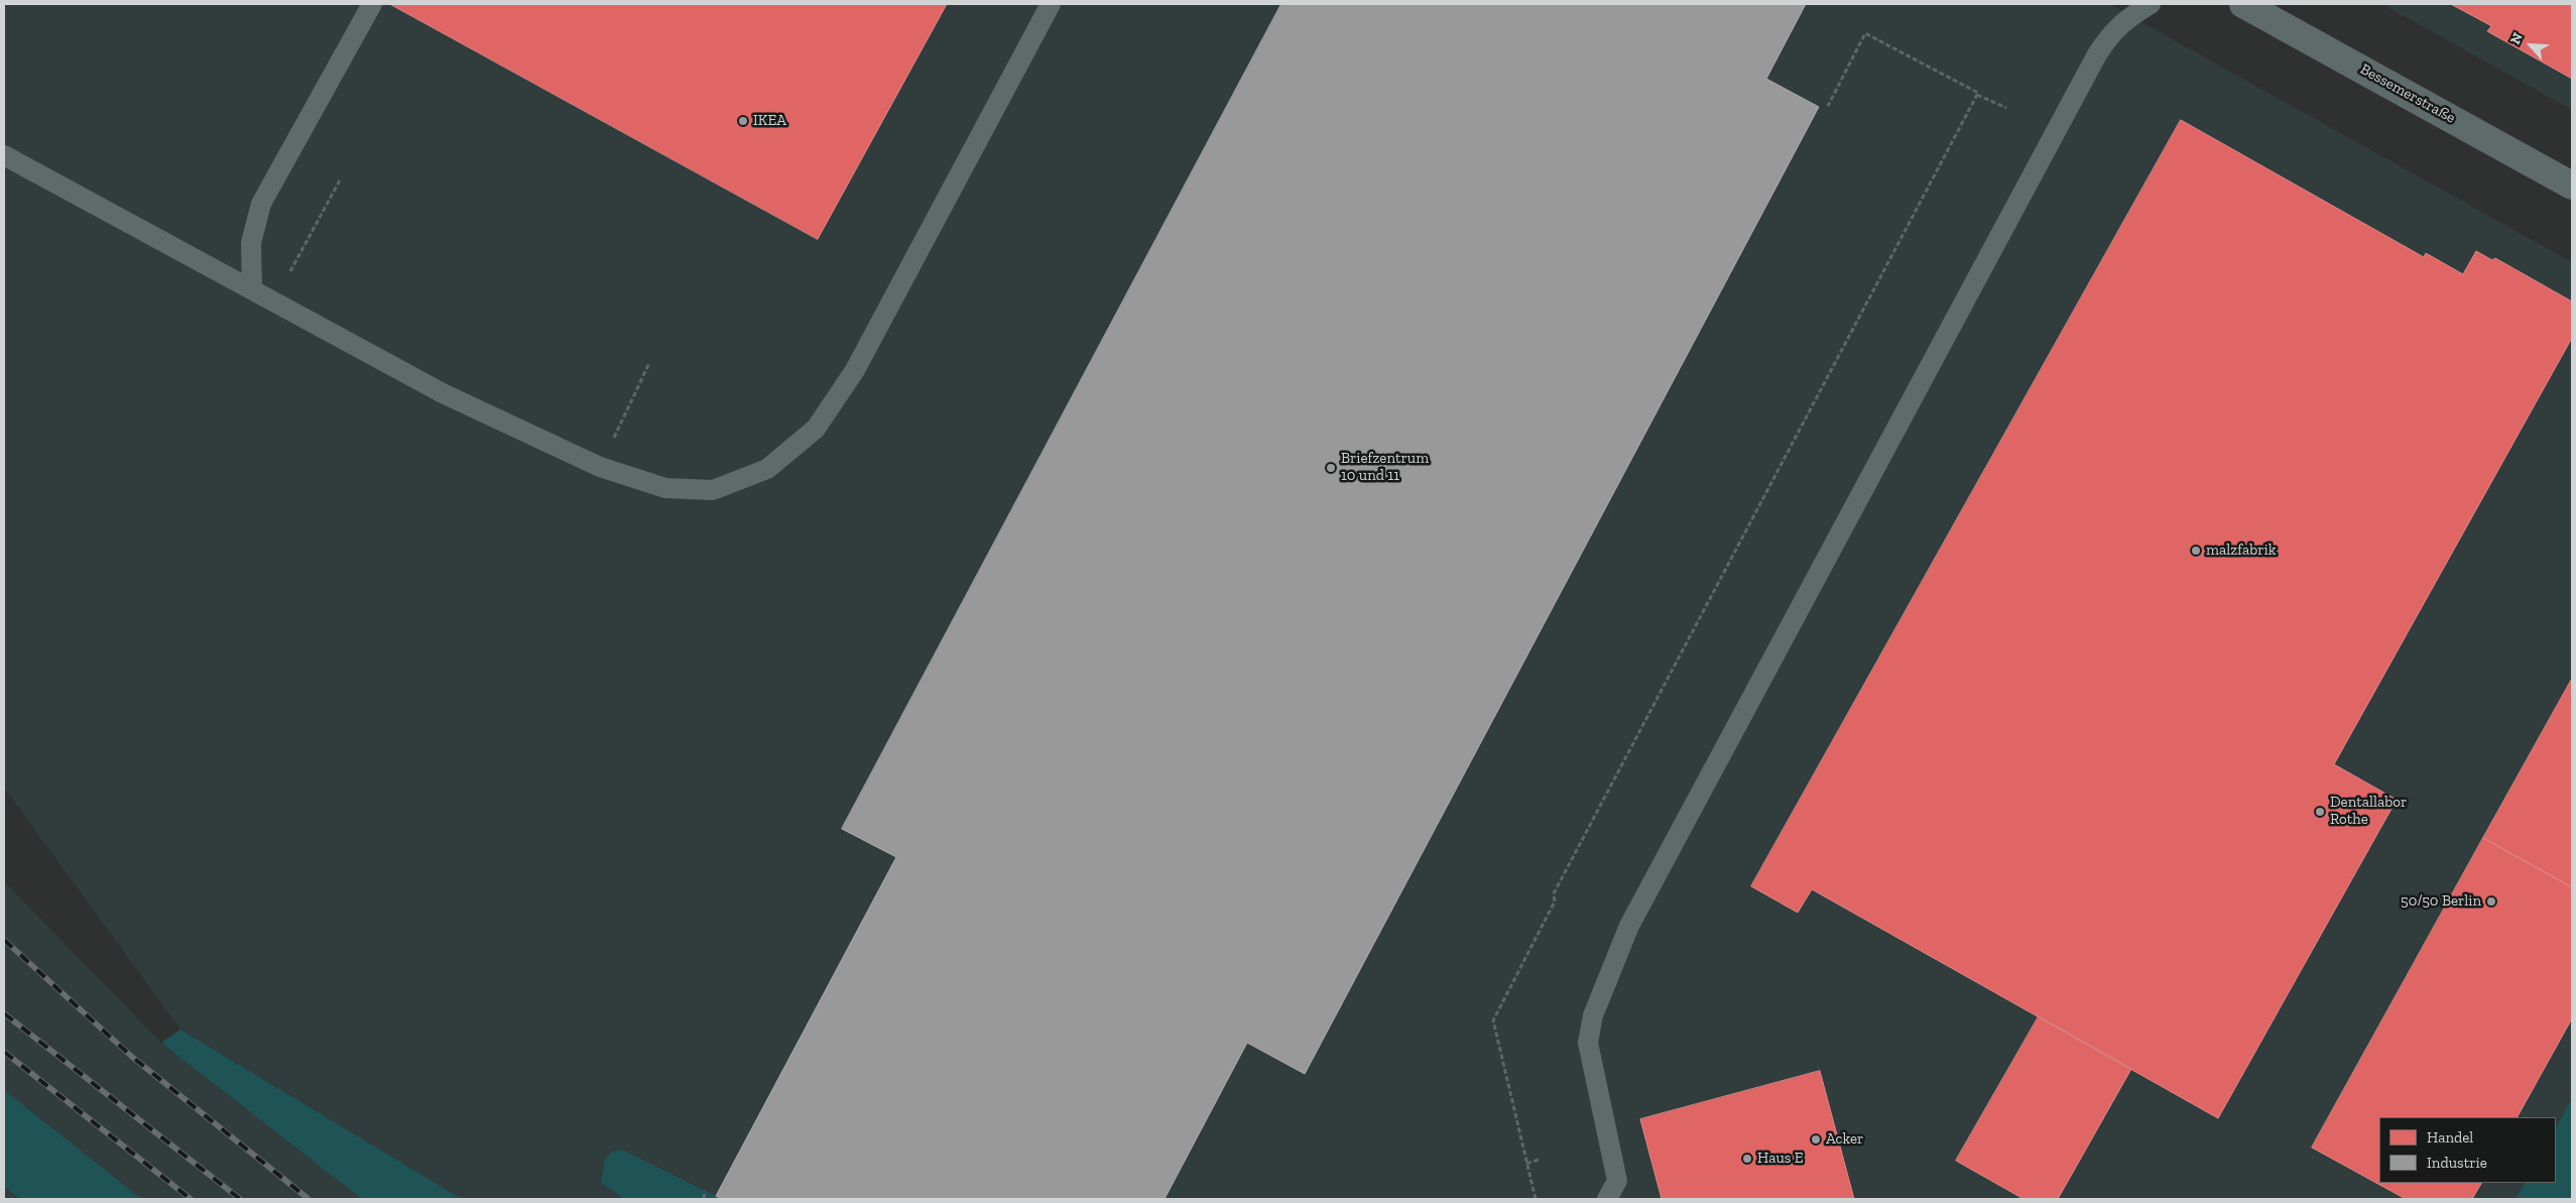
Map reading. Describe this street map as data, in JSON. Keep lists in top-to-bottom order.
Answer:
{
  "streets": {
    "street": ["Bessemerstraße"]
  },
  "places": [
    "IKEA",
    "Briefzentrum 10 und 11",
    "malzfabrik",
    "Dentallabor Rothe",
    "50/50 Berlin",
    "Acker",
    "Haus E"
  ],
  "legend": ["Handel", "Industrie"],
  "north": "top left"
}
